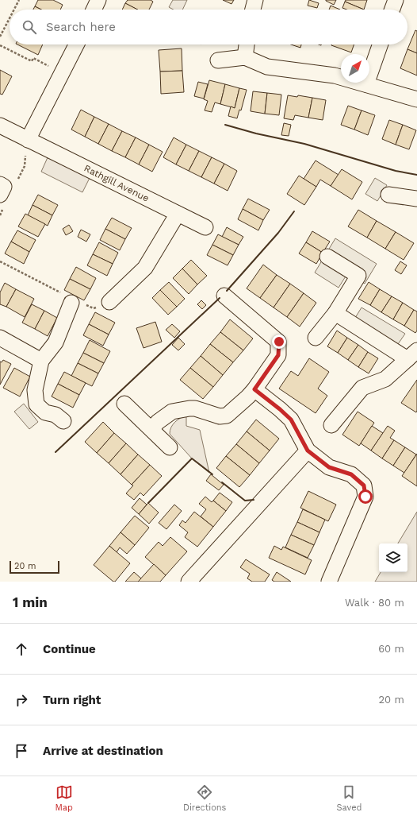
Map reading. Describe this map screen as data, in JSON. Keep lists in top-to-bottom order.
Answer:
{
  "streets": {
    "street": ["Rathgill Avenue"]
  },
  "scale_bar": "20 m",
  "north": "top right",
  "page": {
    "search": "Search here",
    "scale": "20 m",
    "heading": ["1 min", "Walk · 80 m"],
    "list": [
      ["Continue", "60 m"],
      ["Turn right", "20 m"],
      "Arrive at destination"
    ],
    "nav": ["Map", "Directions", "Saved"]
  }
}
